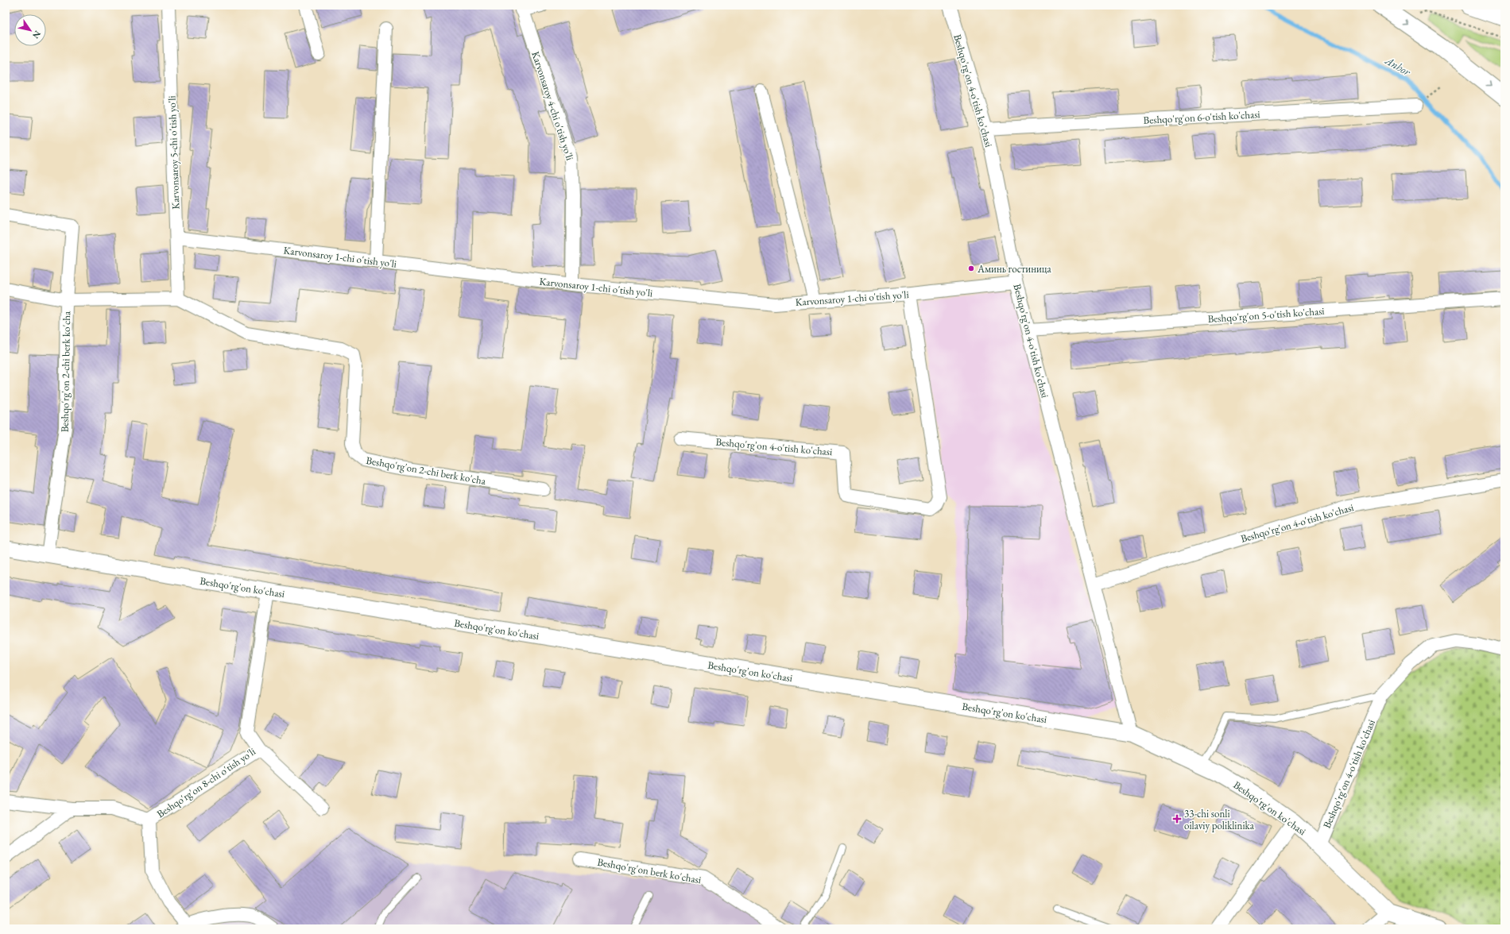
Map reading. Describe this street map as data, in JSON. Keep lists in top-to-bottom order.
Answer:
{
  "streets": {
    "street": [
      "Beshqo'rg'on 4-o'tish ko'chasi",
      "Karvonsaroy 4-chi o'tish yo'li",
      "Beshqo'rg'on 6-o'tish ko'chasi",
      "Karvonsaroy 5-chi o'tish yo'li",
      "Karvonsaroy 1-chi o'tish yo'li",
      "Beshqo'rg'on 5-o'tish ko'chasi",
      "Beshqo'rg'on 2-chi berk ko'cha",
      "Beshqo'rg'on ko'chasi",
      "Beshqo'rg'on 8-chi o'tish yo'li",
      "Beshqo'rg'on berk ko'chasi"
    ]
  },
  "crossings": [
    ["Beshqo'rg'on 4-o'tish ko'chasi", "Beshqo'rg'on 6-o'tish ko'chasi"],
    ["Beshqo'rg'on 4-o'tish ko'chasi", "Karvonsaroy 1-chi o'tish yo'li"],
    ["Beshqo'rg'on 4-o'tish ko'chasi", "Beshqo'rg'on 5-o'tish ko'chasi"],
    ["Beshqo'rg'on 4-o'tish ko'chasi", "Beshqo'rg'on ko'chasi"],
    ["Karvonsaroy 4-chi o'tish yo'li", "Karvonsaroy 1-chi o'tish yo'li"],
    ["Karvonsaroy 5-chi o'tish yo'li", "Karvonsaroy 1-chi o'tish yo'li"],
    ["Karvonsaroy 5-chi o'tish yo'li", "Beshqo'rg'on 2-chi berk ko'cha"],
    ["Beshqo'rg'on 2-chi berk ko'cha", "Beshqo'rg'on ko'chasi"],
    ["Beshqo'rg'on ko'chasi", "Beshqo'rg'on 8-chi o'tish yo'li"]
  ],
  "water": ["Anhor"],
  "places": {
    "other": ["Аминь гостиница"],
    "health": ["33-chi sonli oilaviy poliklinika"]
  },
  "north": "bottom right"
}
